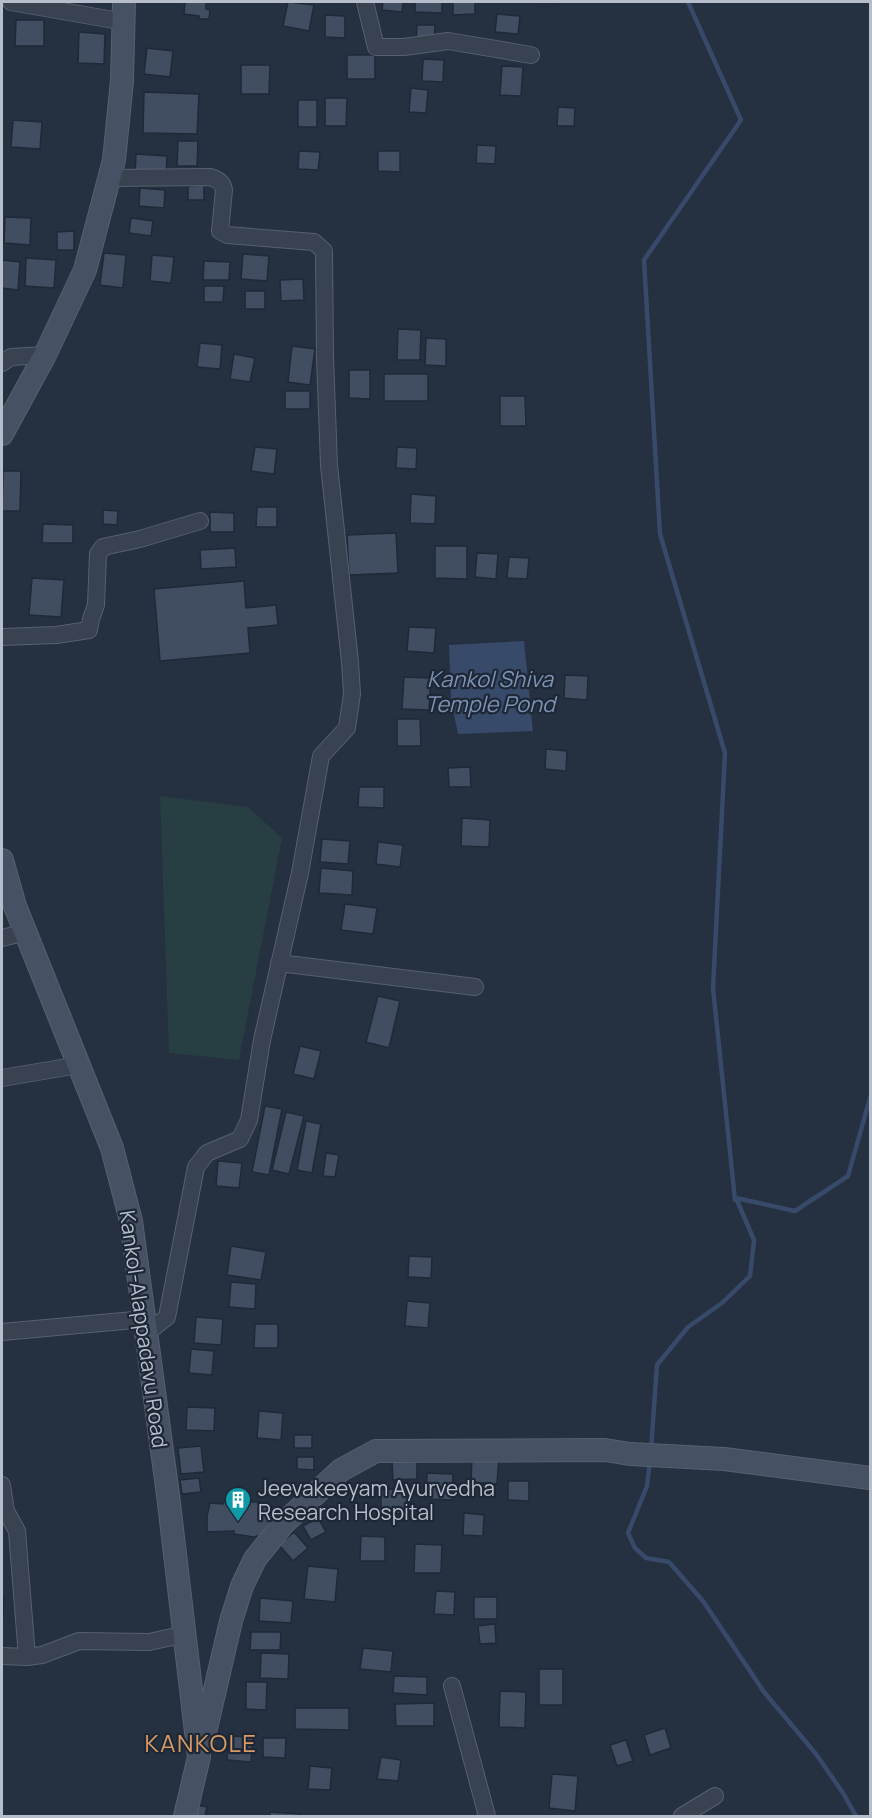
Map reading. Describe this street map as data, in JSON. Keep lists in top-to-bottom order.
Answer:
{
  "streets": {
    "main road": ["Kankol-Alappadavu Road"]
  },
  "districts": ["KANKOLE"],
  "water": ["Kankol Shiva Temple Pond"],
  "places": {
    "building": ["Jeevakeeyam Ayurvedha Research Hospital"]
  }
}
